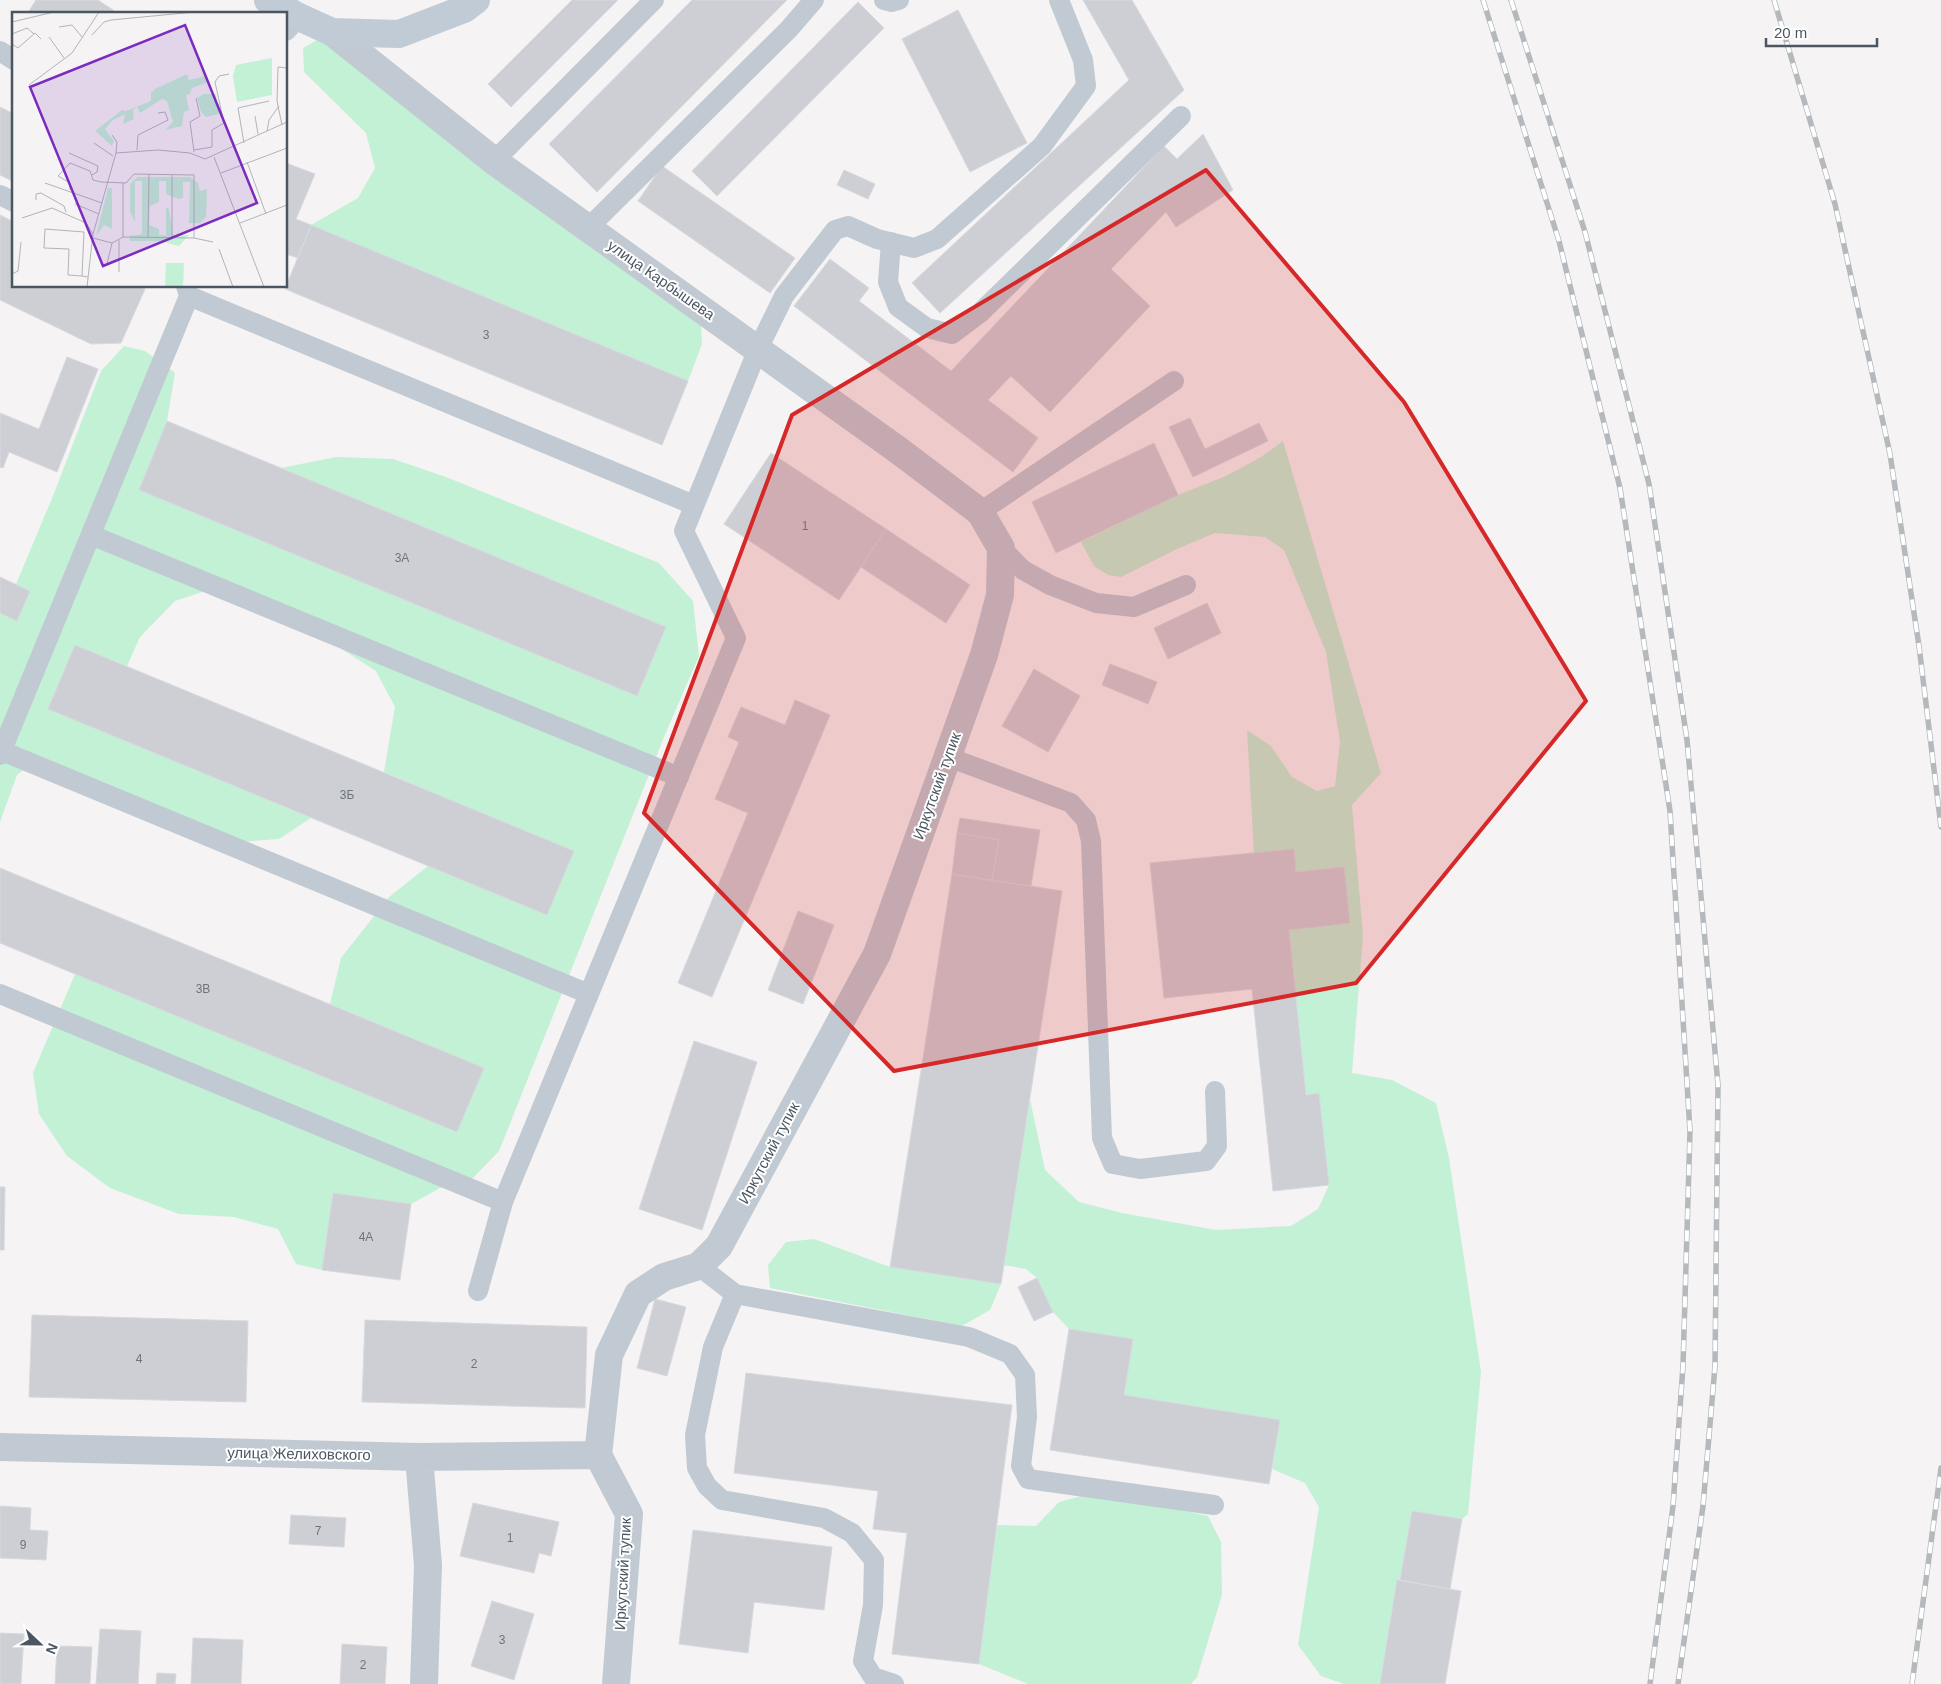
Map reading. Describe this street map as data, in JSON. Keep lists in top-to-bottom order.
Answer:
{
  "streets": {
    "main road": ["улица Карбышева"],
    "street": ["Иркутский тупик", "улица Желиховского"]
  },
  "crossings": [
    ["улица Карбышева", "Иркутский тупик"],
    ["Иркутский тупик", "улица Желиховского"]
  ],
  "house_numbers": [
    "3",
    "1",
    "3А",
    "3Б",
    "3В",
    "4А",
    "4",
    "2",
    "7",
    "1",
    "9",
    "3",
    "2"
  ],
  "scale_bar": "20 m",
  "north": "right"
}
